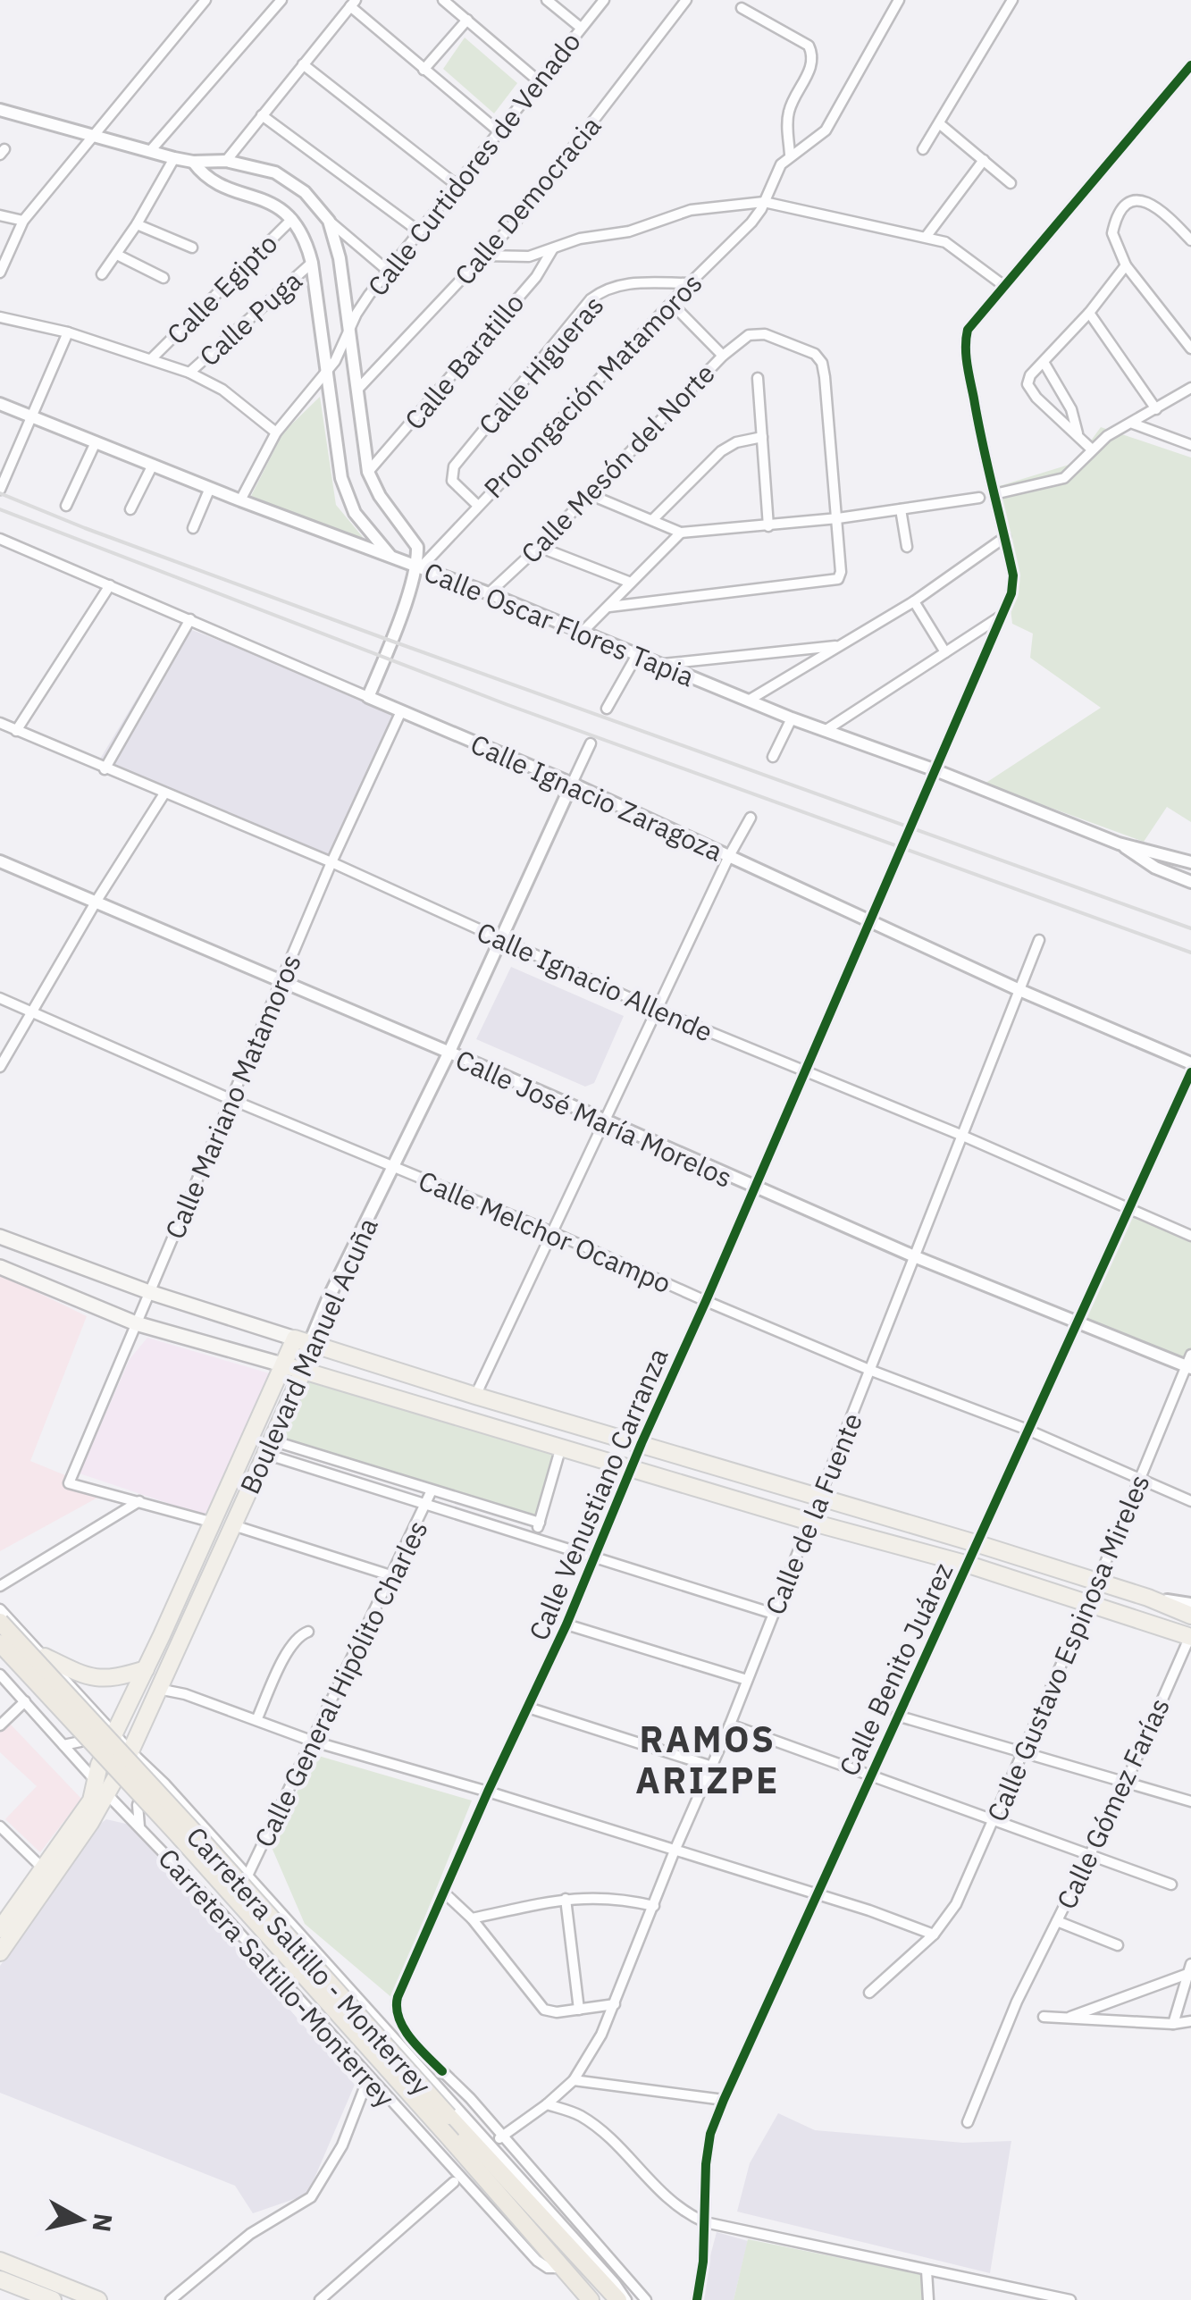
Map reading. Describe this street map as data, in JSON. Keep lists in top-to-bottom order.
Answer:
{
  "streets": {
    "highway": ["Carretera Saltillo - Monterrey"],
    "main road": ["Boulevard Manuel Acuña"],
    "street": [
      "Calle Curtidores de Venado",
      "Calle Democracia",
      "Calle Egipto",
      "Calle Puga",
      "Calle Baratillo",
      "Calle Higueras",
      "Prolongación Matamoros",
      "Calle Mesón del Norte",
      "Calle Oscar Flores Tapia",
      "Calle Ignacio Zaragoza",
      "Calle Ignacio Allende",
      "Calle Mariano Matamoros",
      "Calle José María Morelos",
      "Calle Melchor Ocampo",
      "Calle Venustiano Carranza",
      "Calle de la Fuente",
      "Calle Gustavo Espinosa Mireles",
      "Calle Benito Juárez",
      "Calle General Hipólito Charles",
      "Calle Gómez Farías",
      "Carretera Saltillo-Monterrey"
    ]
  },
  "crossings": [
    ["Calle Curtidores de Venado", "Calle Oscar Flores Tapia"],
    ["Calle Higueras", "Prolongación Matamoros"],
    ["Prolongación Matamoros", "Calle Oscar Flores Tapia"],
    ["Calle Mesón del Norte", "Calle Oscar Flores Tapia"],
    ["Calle Oscar Flores Tapia", "Calle Venustiano Carranza"],
    ["Calle Ignacio Zaragoza", "Calle Mariano Matamoros"],
    ["Calle Ignacio Zaragoza", "Boulevard Manuel Acuña"],
    ["Calle Ignacio Zaragoza", "Calle Venustiano Carranza"],
    ["Calle Ignacio Zaragoza", "Calle de la Fuente"],
    ["Calle Ignacio Allende", "Calle Mariano Matamoros"],
    ["Calle Ignacio Allende", "Boulevard Manuel Acuña"],
    ["Calle Ignacio Allende", "Calle Venustiano Carranza"],
    ["Calle Ignacio Allende", "Calle de la Fuente"],
    ["Calle Ignacio Allende", "Calle Benito Juárez"],
    ["Calle Mariano Matamoros", "Calle José María Morelos"],
    ["Calle Mariano Matamoros", "Calle Melchor Ocampo"],
    ["Calle José María Morelos", "Boulevard Manuel Acuña"],
    ["Calle José María Morelos", "Calle Venustiano Carranza"],
    ["Calle José María Morelos", "Calle de la Fuente"],
    ["Calle José María Morelos", "Calle Gustavo Espinosa Mireles"],
    ["Calle José María Morelos", "Calle Benito Juárez"],
    ["Calle Melchor Ocampo", "Boulevard Manuel Acuña"],
    ["Calle Melchor Ocampo", "Calle Venustiano Carranza"],
    ["Calle Melchor Ocampo", "Calle de la Fuente"],
    ["Calle Melchor Ocampo", "Calle Gustavo Espinosa Mireles"],
    ["Calle Melchor Ocampo", "Calle Benito Juárez"],
    ["Boulevard Manuel Acuña", "Carretera Saltillo-Monterrey"],
    ["Calle General Hipólito Charles", "Carretera Saltillo-Monterrey"],
    ["Carretera Saltillo - Monterrey", "Carretera Saltillo-Monterrey"]
  ],
  "districts": ["RAMOS ARIZPE"],
  "north": "right"
}
